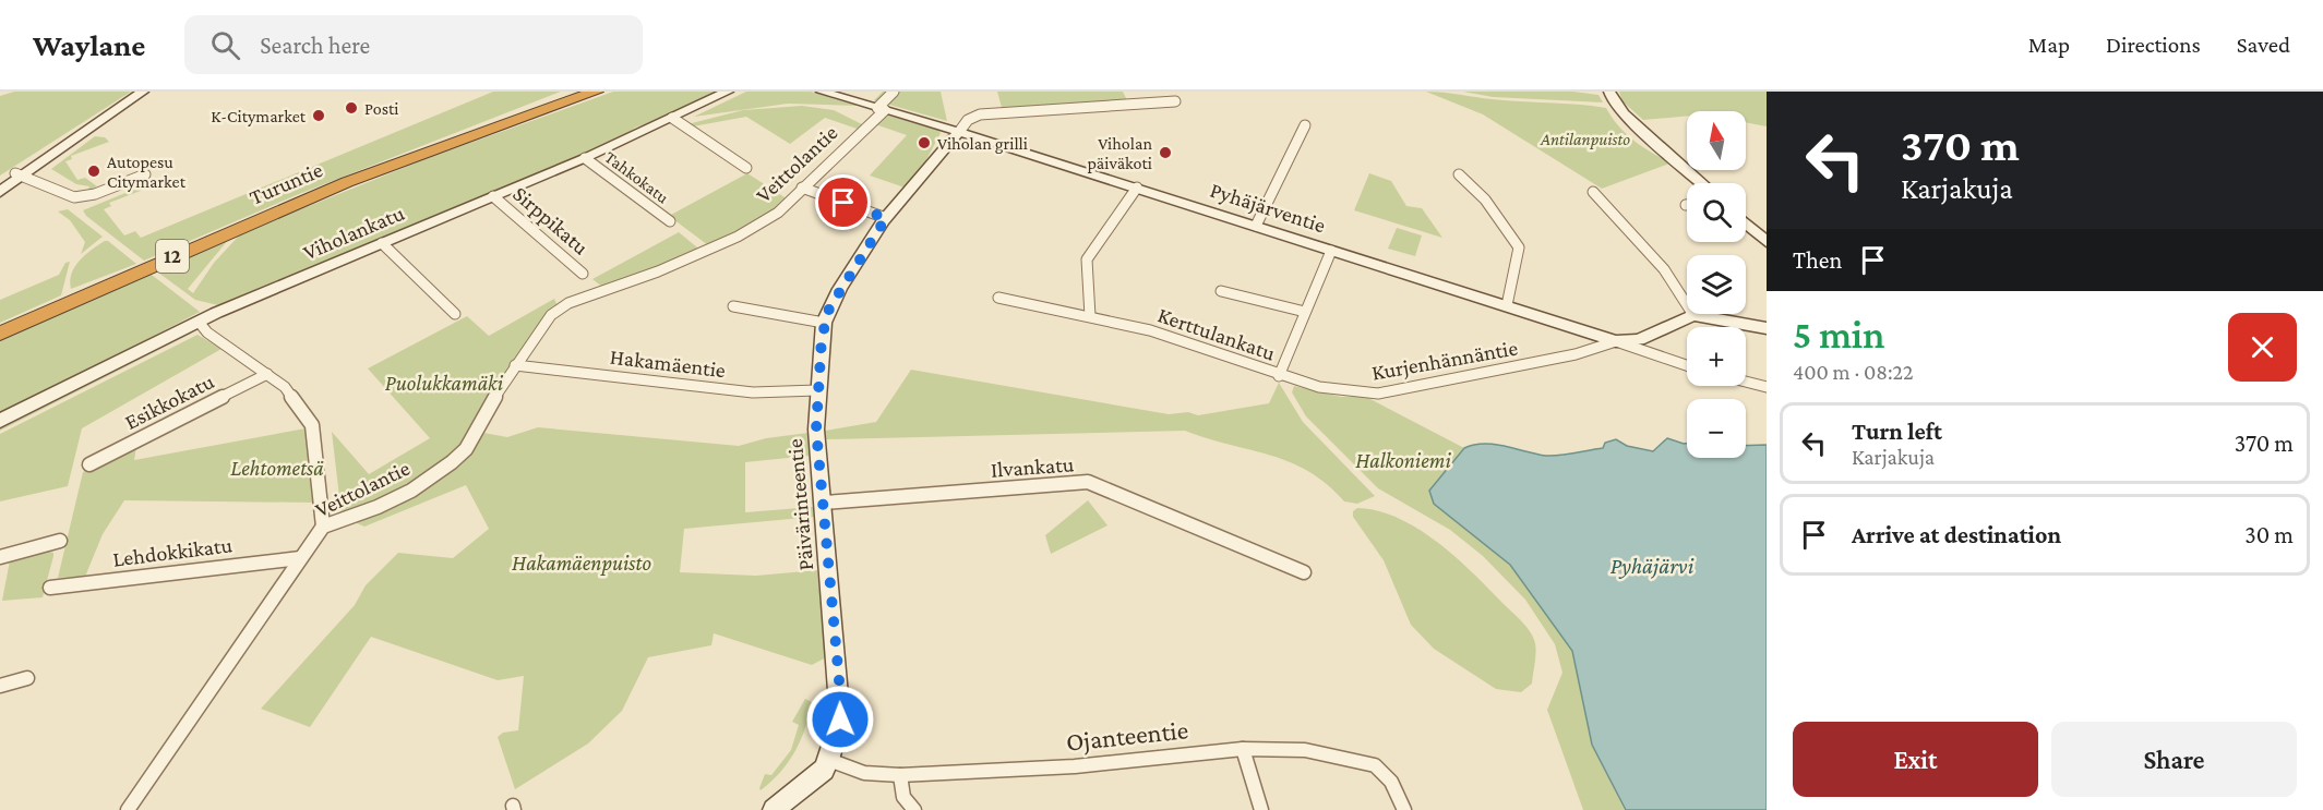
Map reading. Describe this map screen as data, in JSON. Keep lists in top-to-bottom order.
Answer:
{
  "streets": {
    "highway": ["Turuntie", "12"],
    "street": [
      "Veittolantie",
      "Tahkokatu",
      "Pyhäjärventie",
      "Sirppikatu",
      "Viholankatu",
      "Kerttulankatu",
      "Kurjenhännäntie",
      "Hakamäentie",
      "Esikkokatu",
      "Ilvankatu",
      "Päivärinteentie",
      "Lehdokkikatu",
      "Ojanteentie"
    ]
  },
  "crossings": [
    ["Veittolantie", "Pyhäjärventie"],
    ["Veittolantie", "Hakamäentie"],
    ["Veittolantie", "Lehdokkikatu"],
    ["Tahkokatu", "Viholankatu"],
    ["Pyhäjärventie", "Kurjenhännäntie"],
    ["Pyhäjärventie", "Päivärinteentie"],
    ["Sirppikatu", "Viholankatu"],
    ["Kerttulankatu", "Kurjenhännäntie"],
    ["Hakamäentie", "Päivärinteentie"],
    ["Ilvankatu", "Päivärinteentie"],
    ["Päivärinteentie", "Ojanteentie"]
  ],
  "water": ["Pyhäjärvi"],
  "parks": [
    "Antilanpuisto",
    "Puolukkamäki",
    "Halkoniemi",
    "Lehtometsä",
    "Hakamäenpuisto"
  ],
  "places": [
    "Posti",
    "K-Citymarket",
    "Viholan grilli",
    "Viholan päiväkoti",
    "Autopesu Citymarket"
  ],
  "north": "top",
  "page": {
    "header": "Waylane",
    "search": "Search here",
    "nav": ["Map", "Directions", "Saved"],
    "turn": ["370 m", "Karjakuja"],
    "map_buttons": ["+", "−"],
    "then": "Then",
    "heading": ["5 min", "400 m · 08:22"],
    "list": [
      {
        "name": "Turn left",
        "note": "Karjakuja",
        "value": "370 m"
      },
      {
        "name": "Arrive at destination",
        "value": "30 m"
      }
    ],
    "buttons": ["Exit", "Share"]
  }
}
